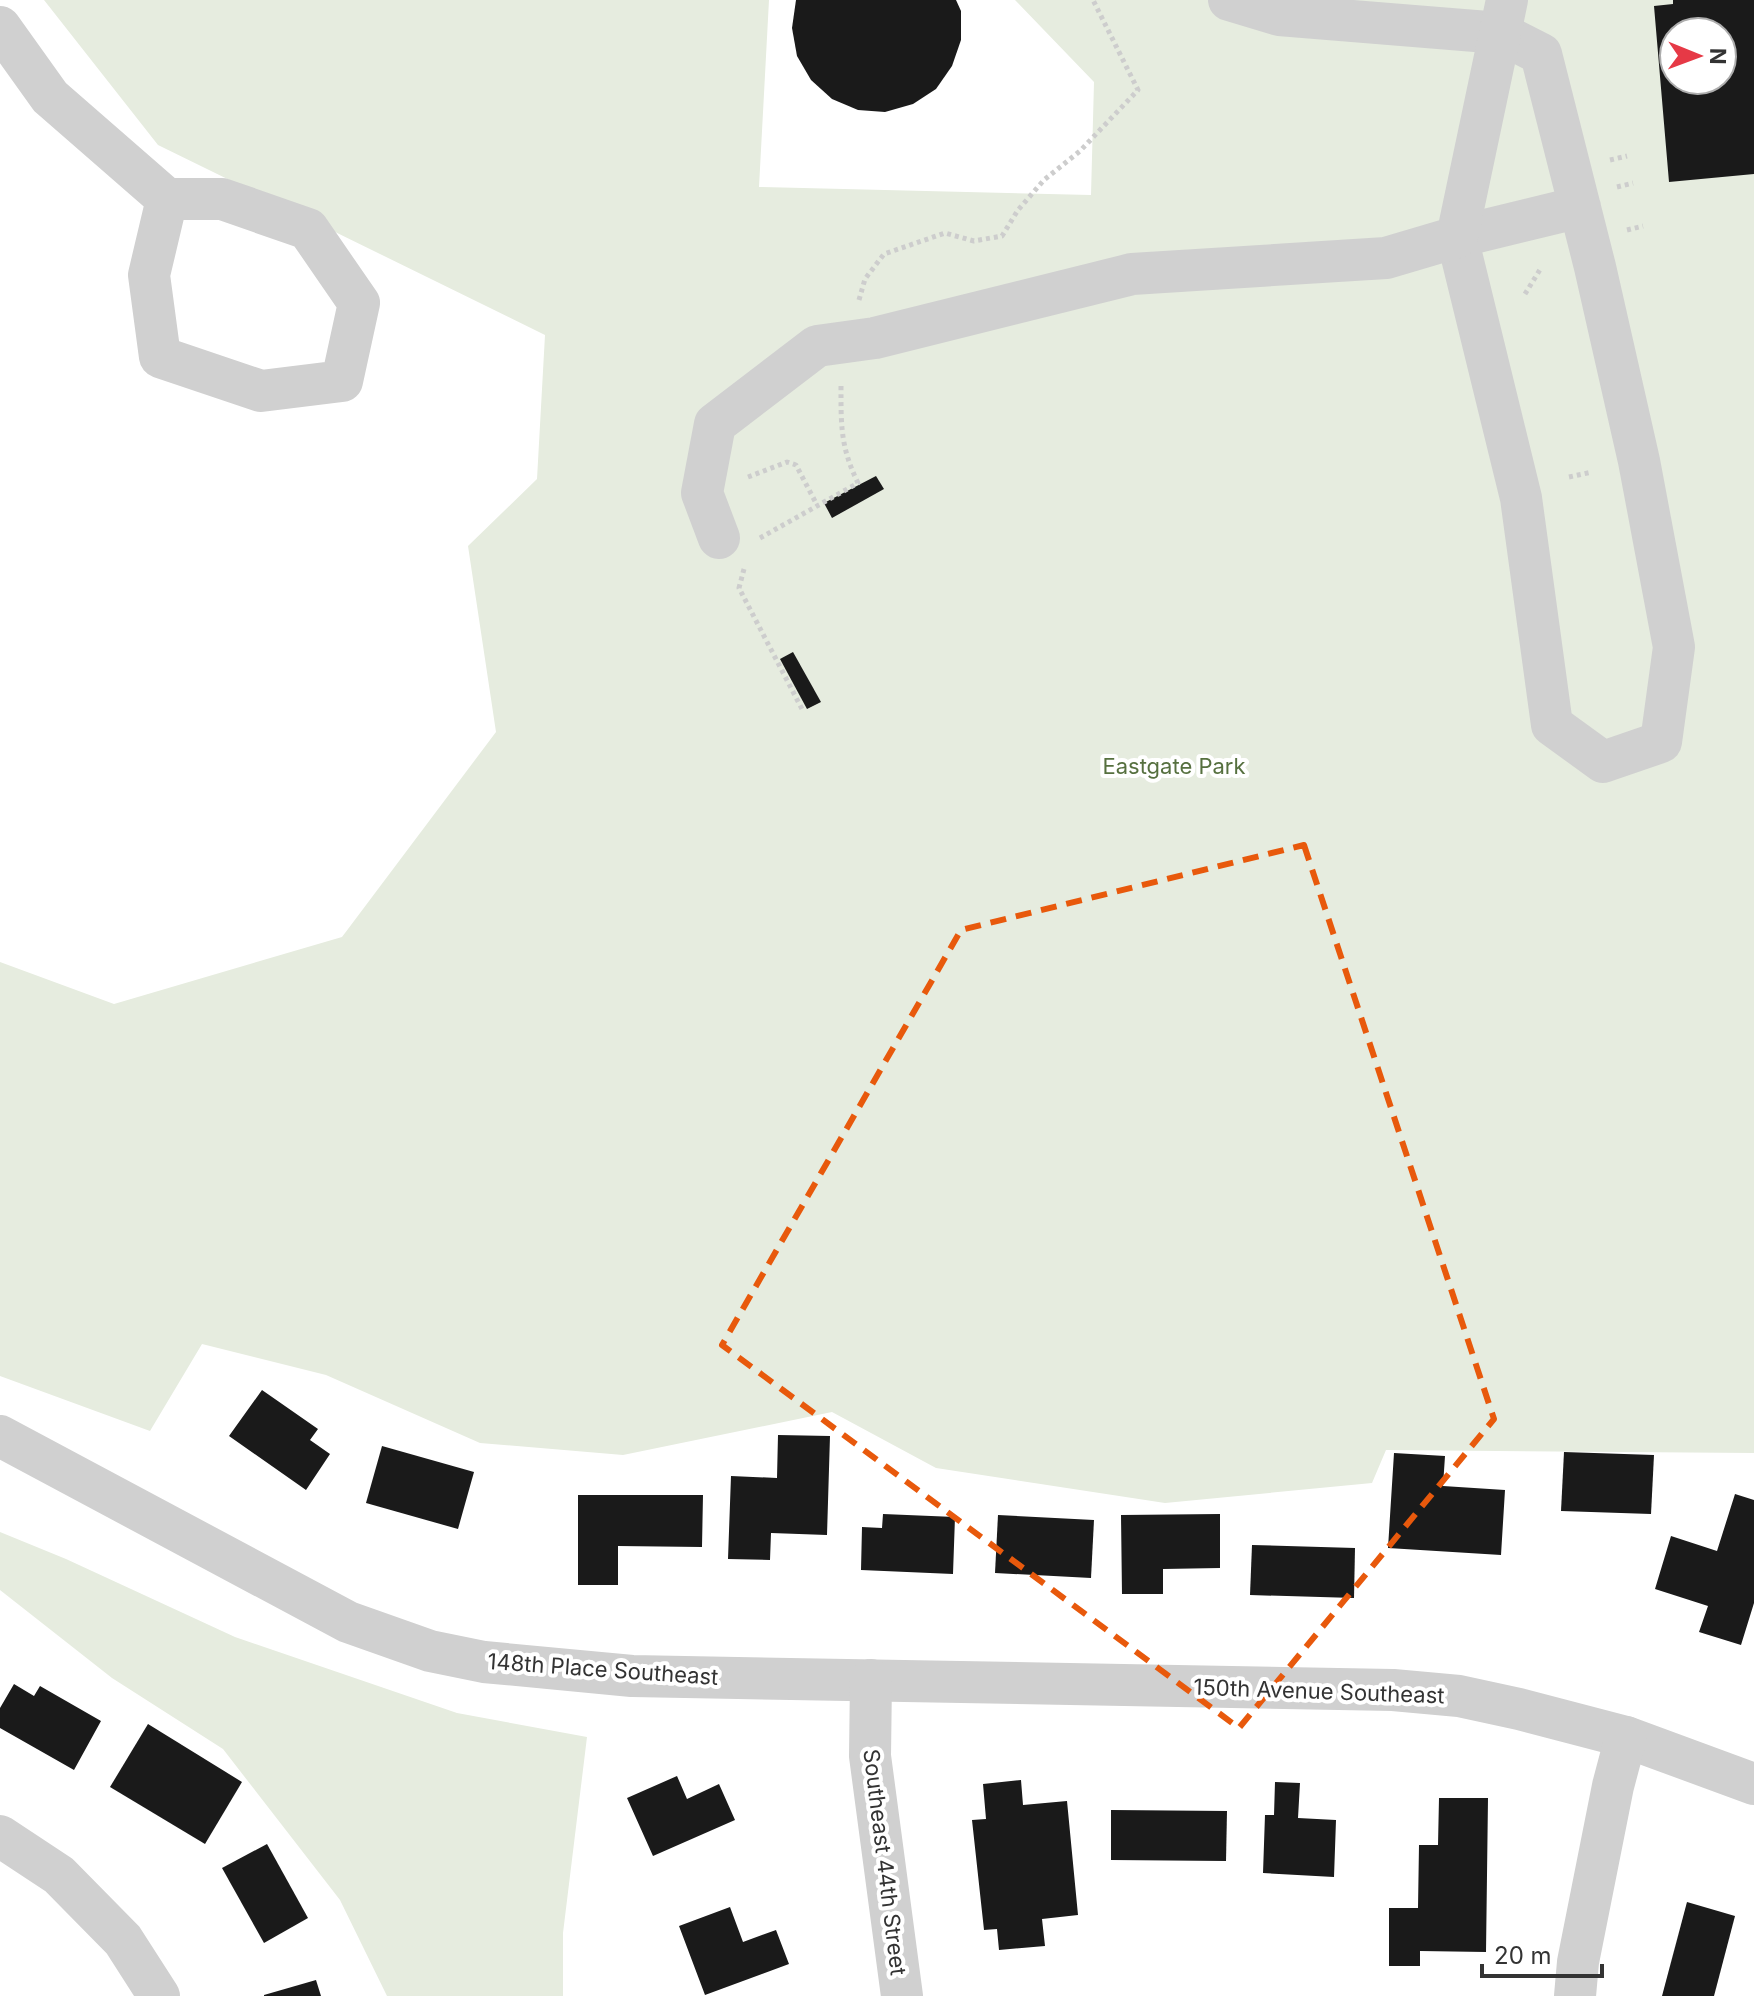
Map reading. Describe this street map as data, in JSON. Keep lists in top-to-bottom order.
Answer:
{
  "streets": {
    "street": ["148th Place Southeast", "150th Avenue Southeast", "Southeast 44th Street"]
  },
  "crossings": [
    ["148th Place Southeast", "150th Avenue Southeast"],
    ["148th Place Southeast", "Southeast 44th Street"],
    ["150th Avenue Southeast", "Southeast 44th Street"]
  ],
  "parks": ["Eastgate Park"],
  "scale_bar": "20 m",
  "north": "right"
}
